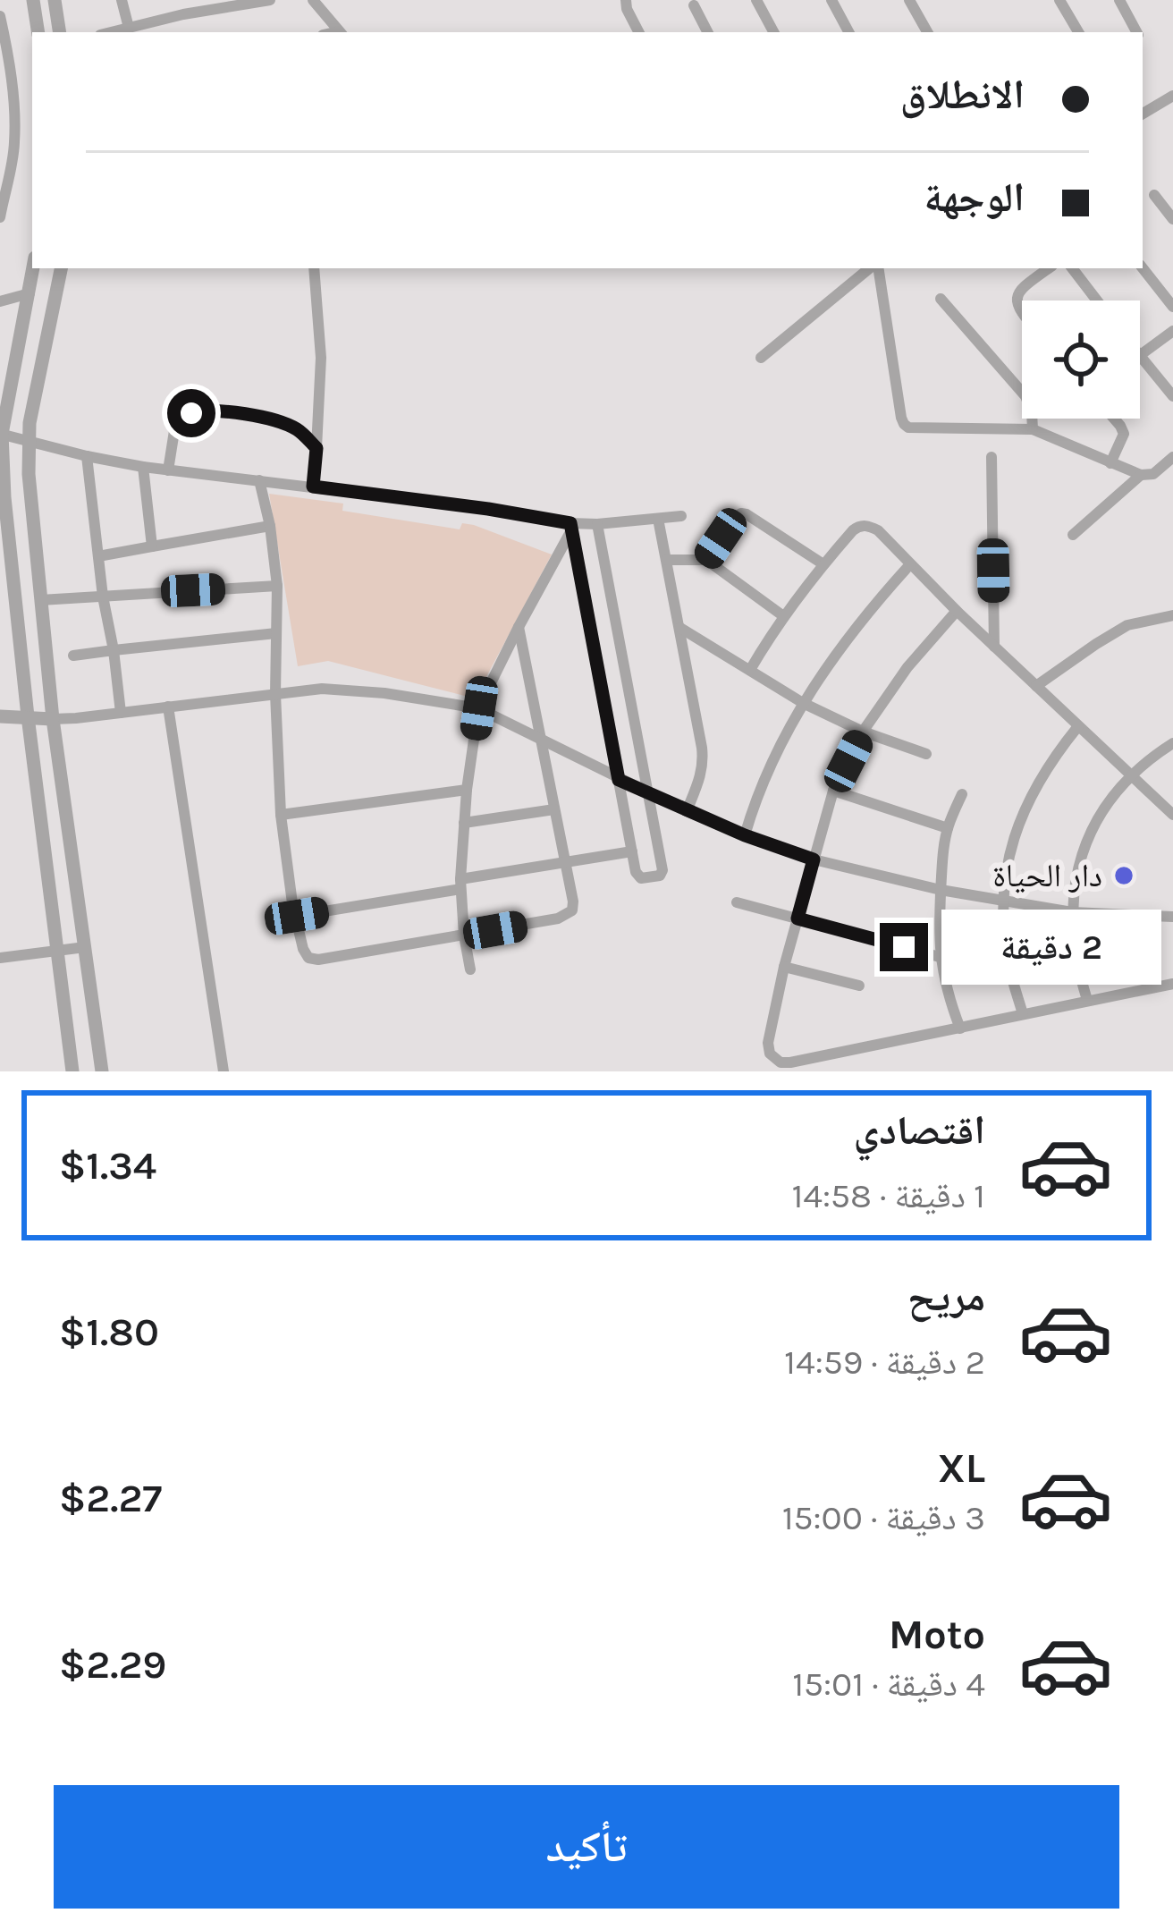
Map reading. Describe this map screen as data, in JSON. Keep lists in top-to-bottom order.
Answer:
{
  "places": ["دار الحياة"],
  "page": {
    "banner": ["الانطلاق", "الوجهة"],
    "bubble": "2 دقيقة",
    "list": [
      {
        "name": "اقتصادي",
        "note": "1 دقيقة · 14:58",
        "value": "$1.34"
      },
      {
        "name": "مريح",
        "note": "2 دقيقة · 14:59",
        "value": "$1.80"
      },
      {
        "name": "XL",
        "note": "3 دقيقة · 15:00",
        "value": "$2.27"
      },
      {
        "name": "Moto",
        "note": "4 دقيقة · 15:01",
        "value": "$2.29"
      }
    ],
    "buttons": "تأكيد"
  }
}
